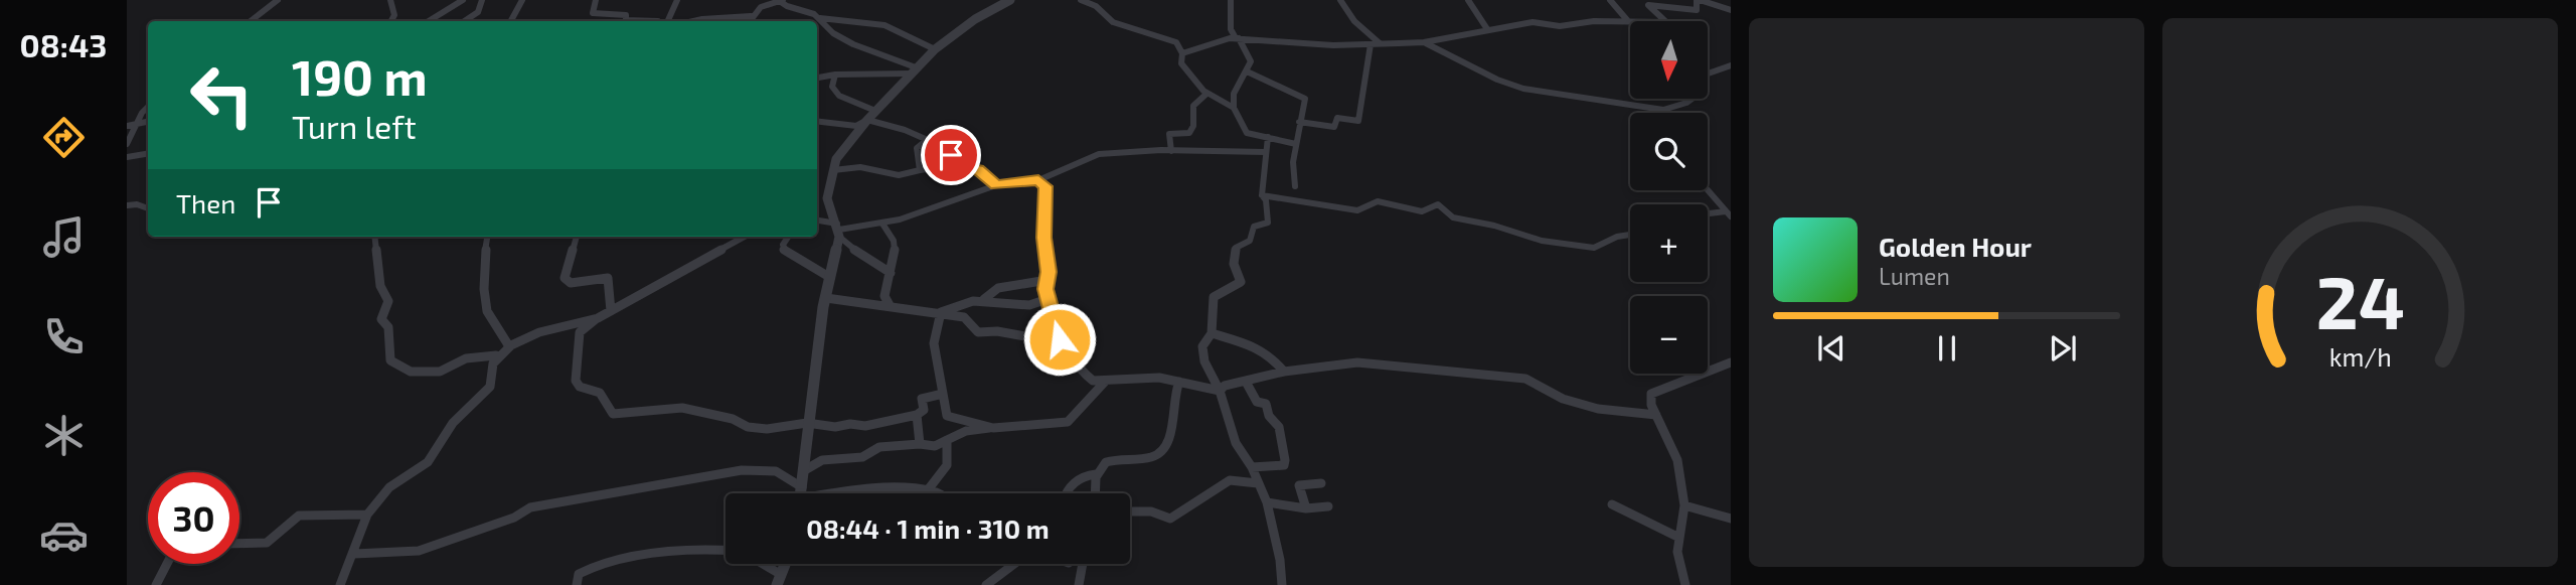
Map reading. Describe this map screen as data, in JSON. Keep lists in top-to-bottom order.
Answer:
{
  "north": "bottom",
  "page": {
    "tabs": "08:43",
    "map_buttons": ["+", "−"],
    "turn": ["190 m", "Turn left"],
    "then": "Then",
    "song": ["Golden Hour", "Lumen"],
    "limit": "30",
    "trip": "08:44 · 1 min · 310 m",
    "gauge": ["24", "km/h"]
  }
}
